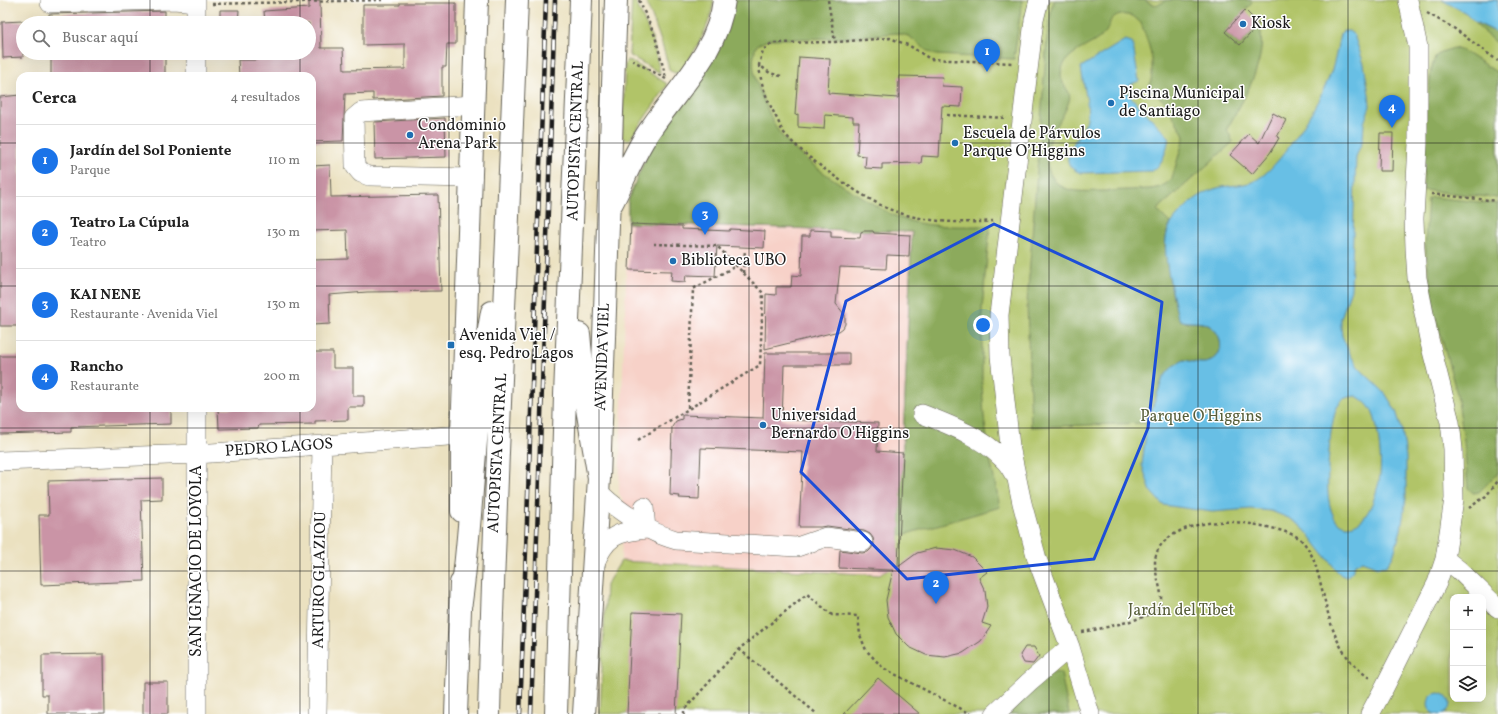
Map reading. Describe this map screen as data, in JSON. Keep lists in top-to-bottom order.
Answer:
{
  "streets": {
    "main road": ["AUTOPISTA CENTRAL", "AVENIDA VIEL"],
    "street": ["PEDRO LAGOS", "SAN IGNACIO DE LOYOLA", "ARTURO GLAZIOU"]
  },
  "crossings": [
    ["PEDRO LAGOS", "SAN IGNACIO DE LOYOLA"],
    ["PEDRO LAGOS", "ARTURO GLAZIOU"]
  ],
  "parks": ["Parque O'Higgins", "Jardín del Tíbet"],
  "places": {
    "other": [
      "Kiosk",
      "Piscina Municipal de Santiago",
      "Condominio Arena Park",
      "Escuela de Párvulos Parque O’Higgins",
      "Biblioteca UBO",
      "Universidad Bernardo O'Higgins"
    ],
    "transit": ["Avenida Viel / esq. Pedro Lagos"]
  },
  "page": {
    "search": "Buscar aquí",
    "pins": [
      "1",
      "4",
      "3",
      "2"
    ],
    "heading": ["Cerca", "4 resultados"],
    "list": [
      {
        "mark": "1",
        "name": "Jardín del Sol Poniente",
        "note": "Parque",
        "value": "110 m"
      },
      {
        "mark": "2",
        "name": "Teatro La Cúpula",
        "note": "Teatro",
        "value": "130 m"
      },
      {
        "mark": "3",
        "name": "KAI NENE",
        "note": "Restaurante · Avenida Viel",
        "value": "130 m"
      },
      {
        "mark": "4",
        "name": "Rancho",
        "note": "Restaurante",
        "value": "200 m"
      }
    ],
    "map_buttons": ["+", "−"]
  }
}
